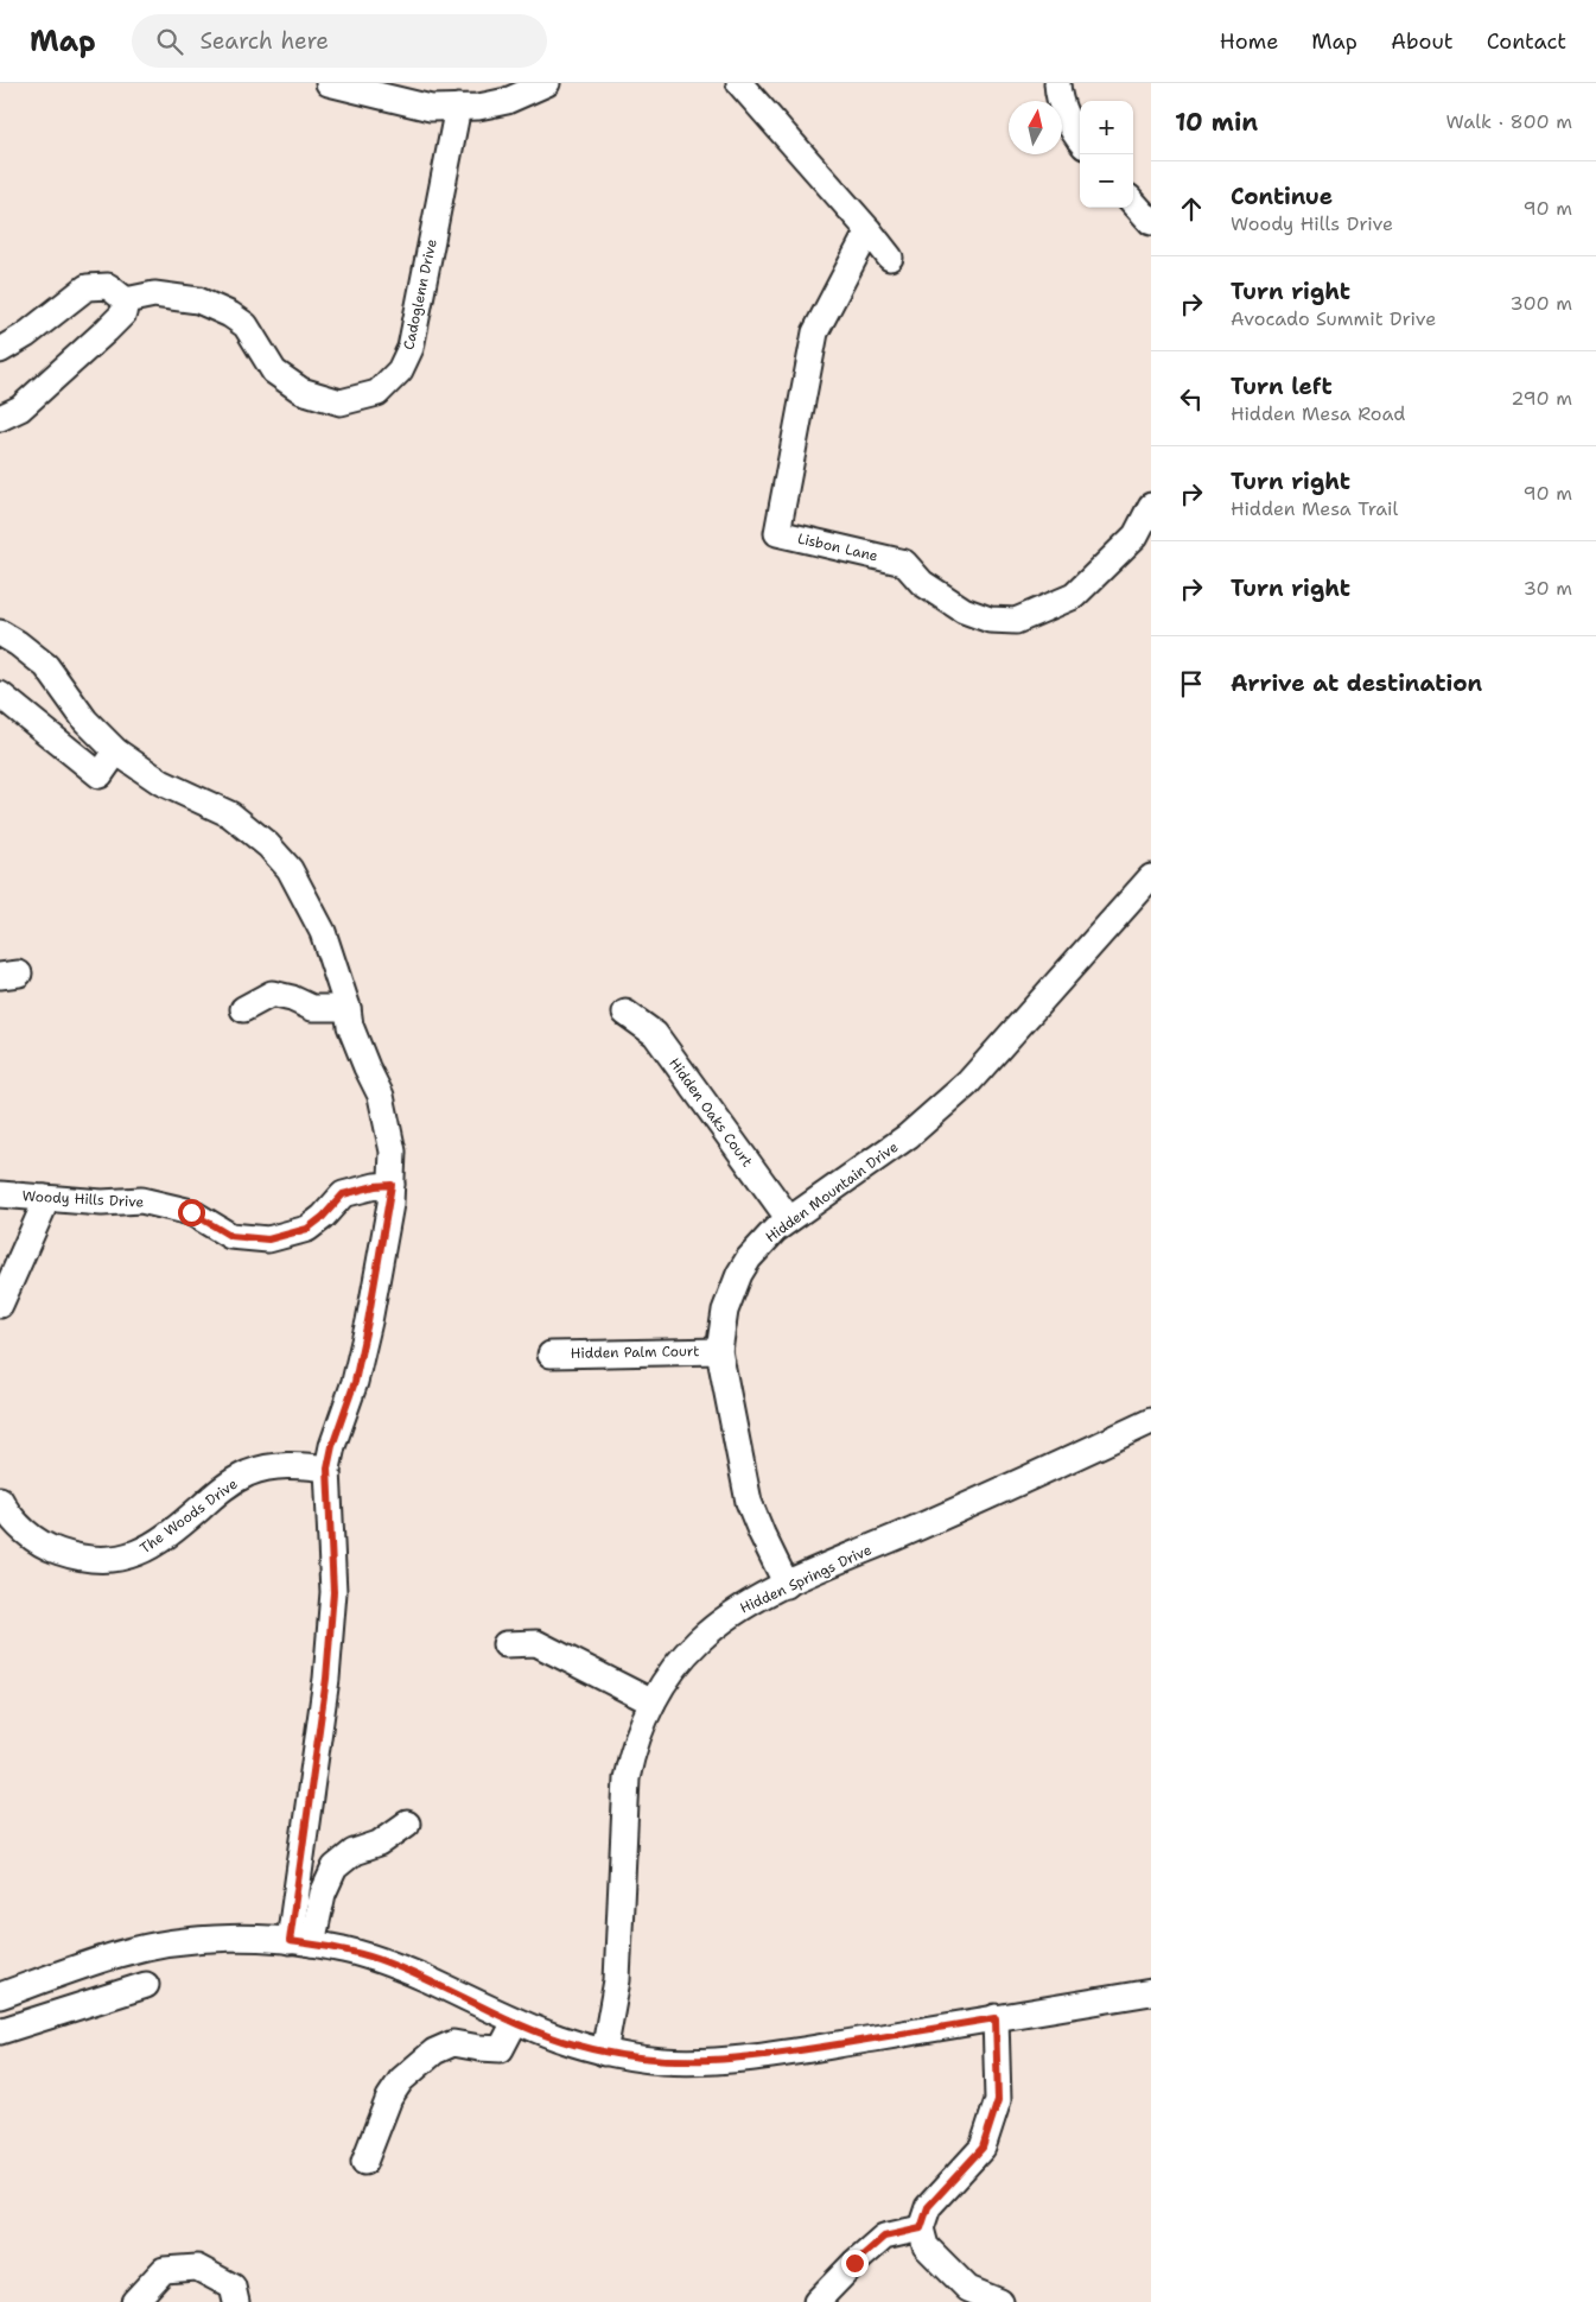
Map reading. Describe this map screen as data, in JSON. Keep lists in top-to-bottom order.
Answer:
{
  "streets": {
    "street": [
      "Cadoglenn Drive",
      "Lisbon Lane",
      "Hidden Oaks Court",
      "Hidden Mountain Drive",
      "Woody Hills Drive",
      "Hidden Palm Court",
      "The Woods Drive",
      "Hidden Springs Drive"
    ]
  },
  "crossings": [
    ["Hidden Oaks Court", "Hidden Mountain Drive"],
    ["Hidden Mountain Drive", "Hidden Palm Court"],
    ["Hidden Mountain Drive", "Hidden Springs Drive"]
  ],
  "north": "top",
  "page": {
    "header": "Map",
    "search": "Search here",
    "nav": [
      "Home",
      "Map",
      "About",
      "Contact"
    ],
    "heading": ["10 min", "Walk · 800 m"],
    "map_buttons": ["+", "−"],
    "list": [
      ["Continue", "Woody Hills Drive", "90 m"],
      ["Turn right", "Avocado Summit Drive", "300 m"],
      ["Turn left", "Hidden Mesa Road", "290 m"],
      ["Turn right", "Hidden Mesa Trail", "90 m"],
      ["Turn right", "30 m"],
      "Arrive at destination"
    ]
  }
}
